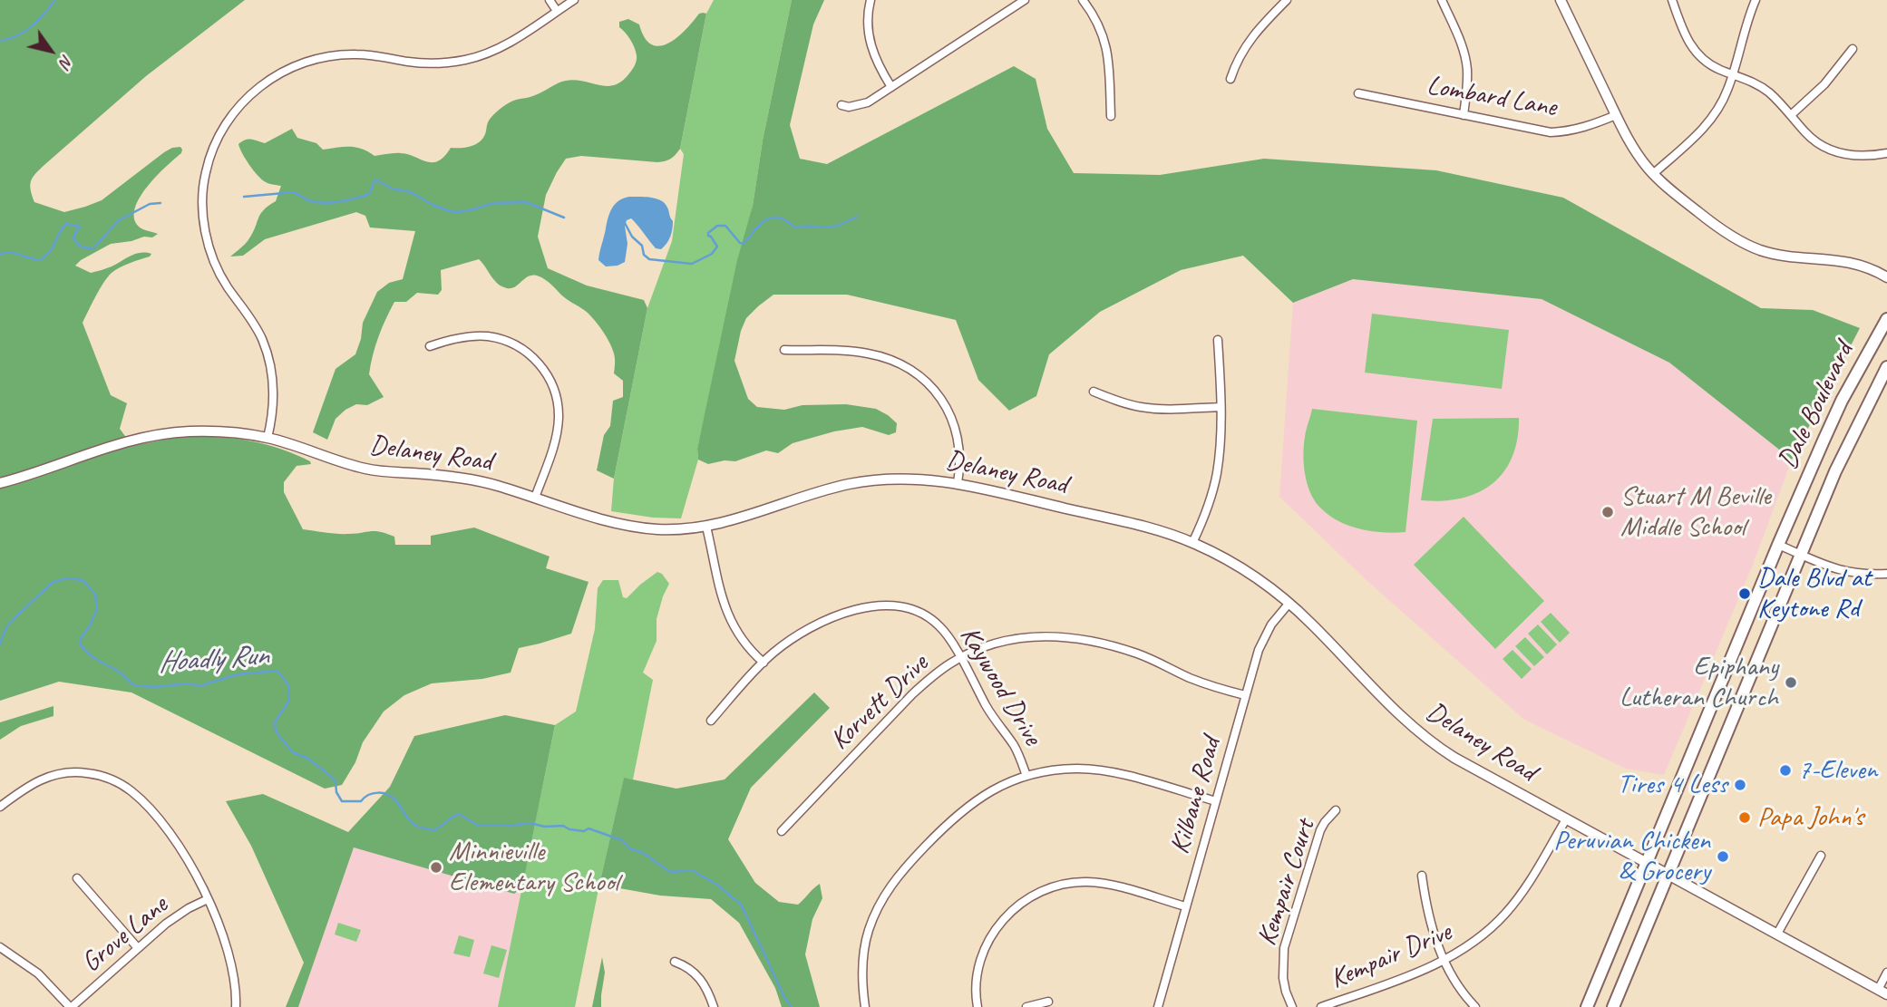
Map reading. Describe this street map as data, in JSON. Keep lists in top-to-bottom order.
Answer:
{
  "streets": {
    "main road": ["Dale Boulevard"],
    "street": [
      "Lombard Lane",
      "Delaney Road",
      "Kaywood Drive",
      "Korvett Drive",
      "Kilbane Road",
      "Kempair Court",
      "Grove Lane",
      "Kempair Drive"
    ]
  },
  "crossings": [
    ["Dale Boulevard", "Delaney Road"],
    ["Delaney Road", "Kilbane Road"],
    ["Delaney Road", "Kempair Drive"],
    ["Kaywood Drive", "Korvett Drive"],
    ["Korvett Drive", "Kilbane Road"]
  ],
  "water": ["Hoadly Run"],
  "places": [
    "Stuart M Beville Middle School",
    "Dale Blvd at Keytone Rd",
    "Epiphany Lutheran Church",
    "7-Eleven",
    "Tires 4 Less",
    "Papa John's",
    "Peruvian Chicken & Grocery",
    "Minnieville Elementary School"
  ],
  "north": "bottom right"
}
